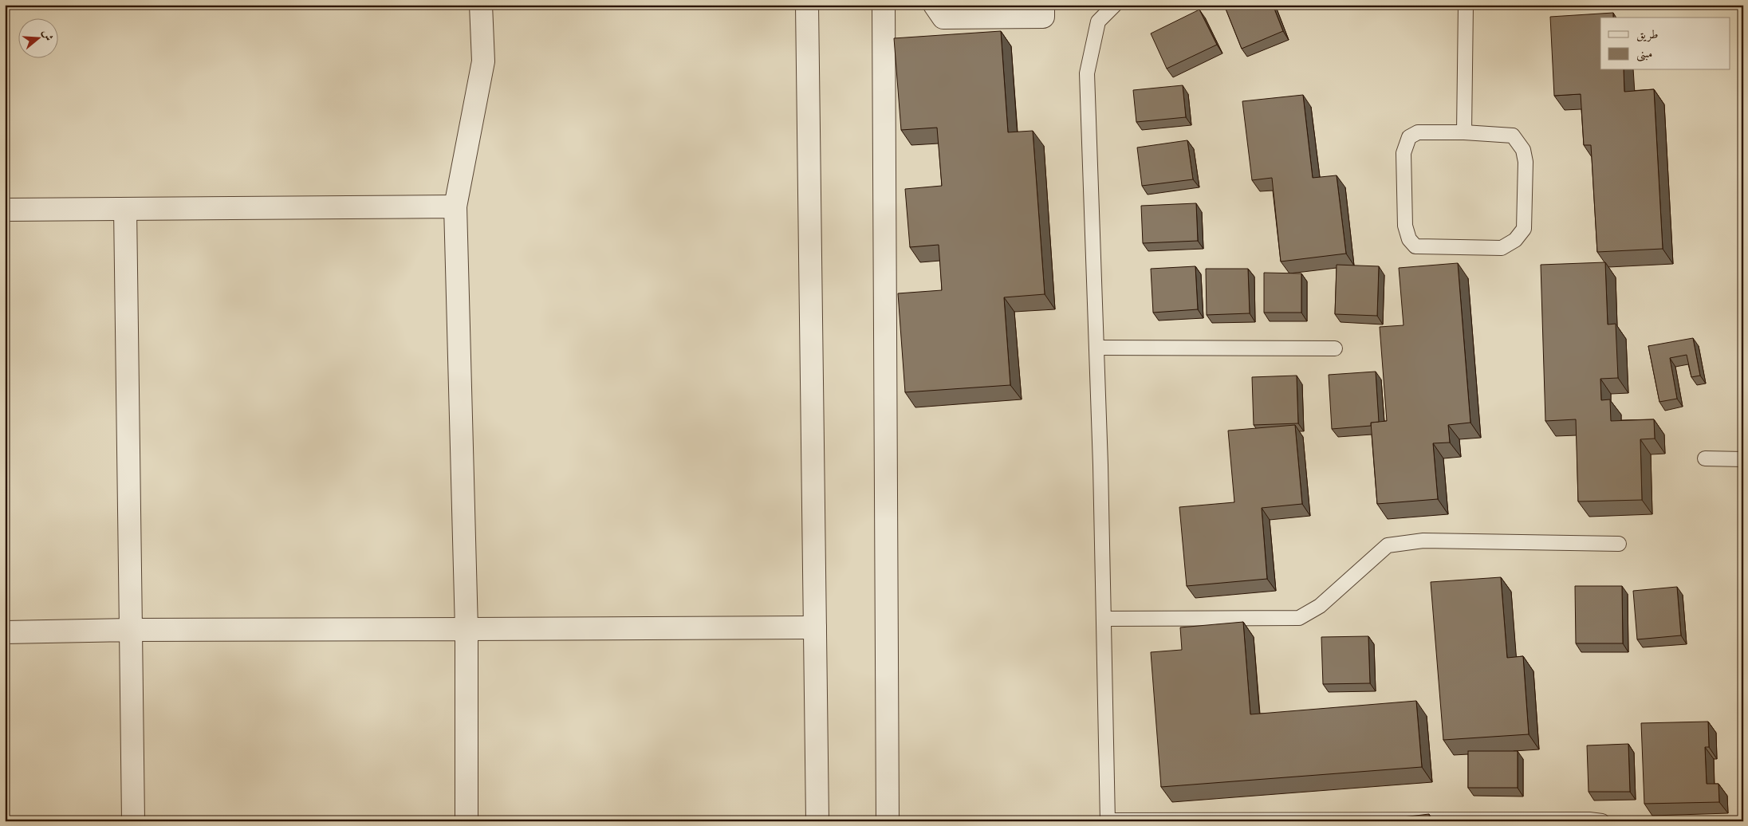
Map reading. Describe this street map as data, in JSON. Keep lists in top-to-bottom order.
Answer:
{
  "legend": ["طريق", "مبنى"],
  "north": "right"
}
